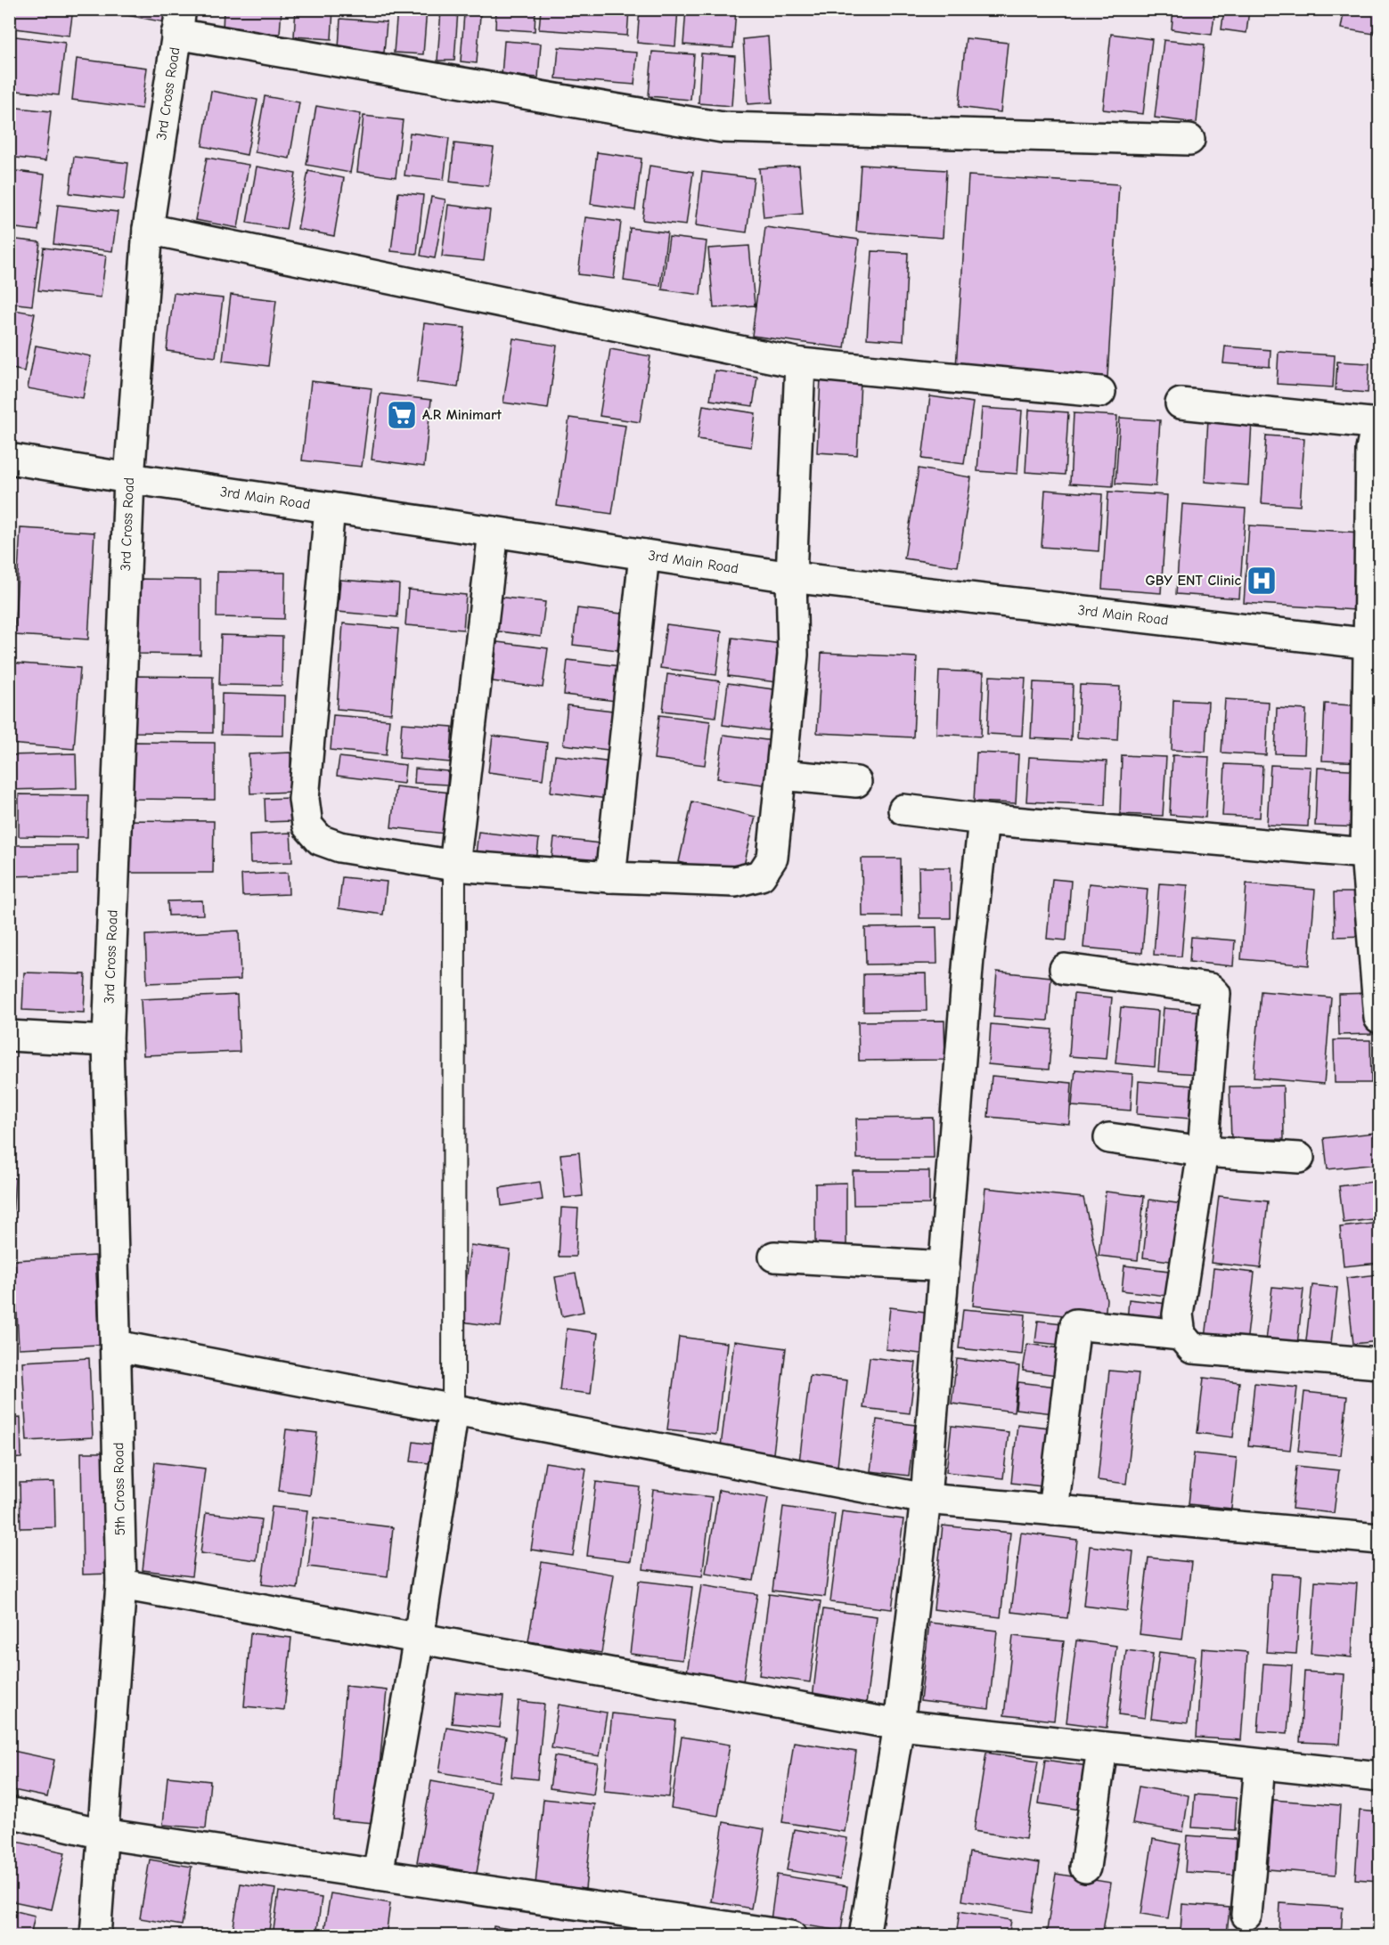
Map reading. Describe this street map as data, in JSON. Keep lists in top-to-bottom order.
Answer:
{
  "streets": {
    "street": ["3rd Cross Road", "3rd Main Road", "5th Cross Road"]
  },
  "crossings": [
    ["3rd Cross Road", "3rd Main Road"],
    ["3rd Cross Road", "5th Cross Road"]
  ],
  "places": {
    "supermarket": ["A.R Minimart"],
    "hospital": ["GBY ENT Clinic"]
  }
}
